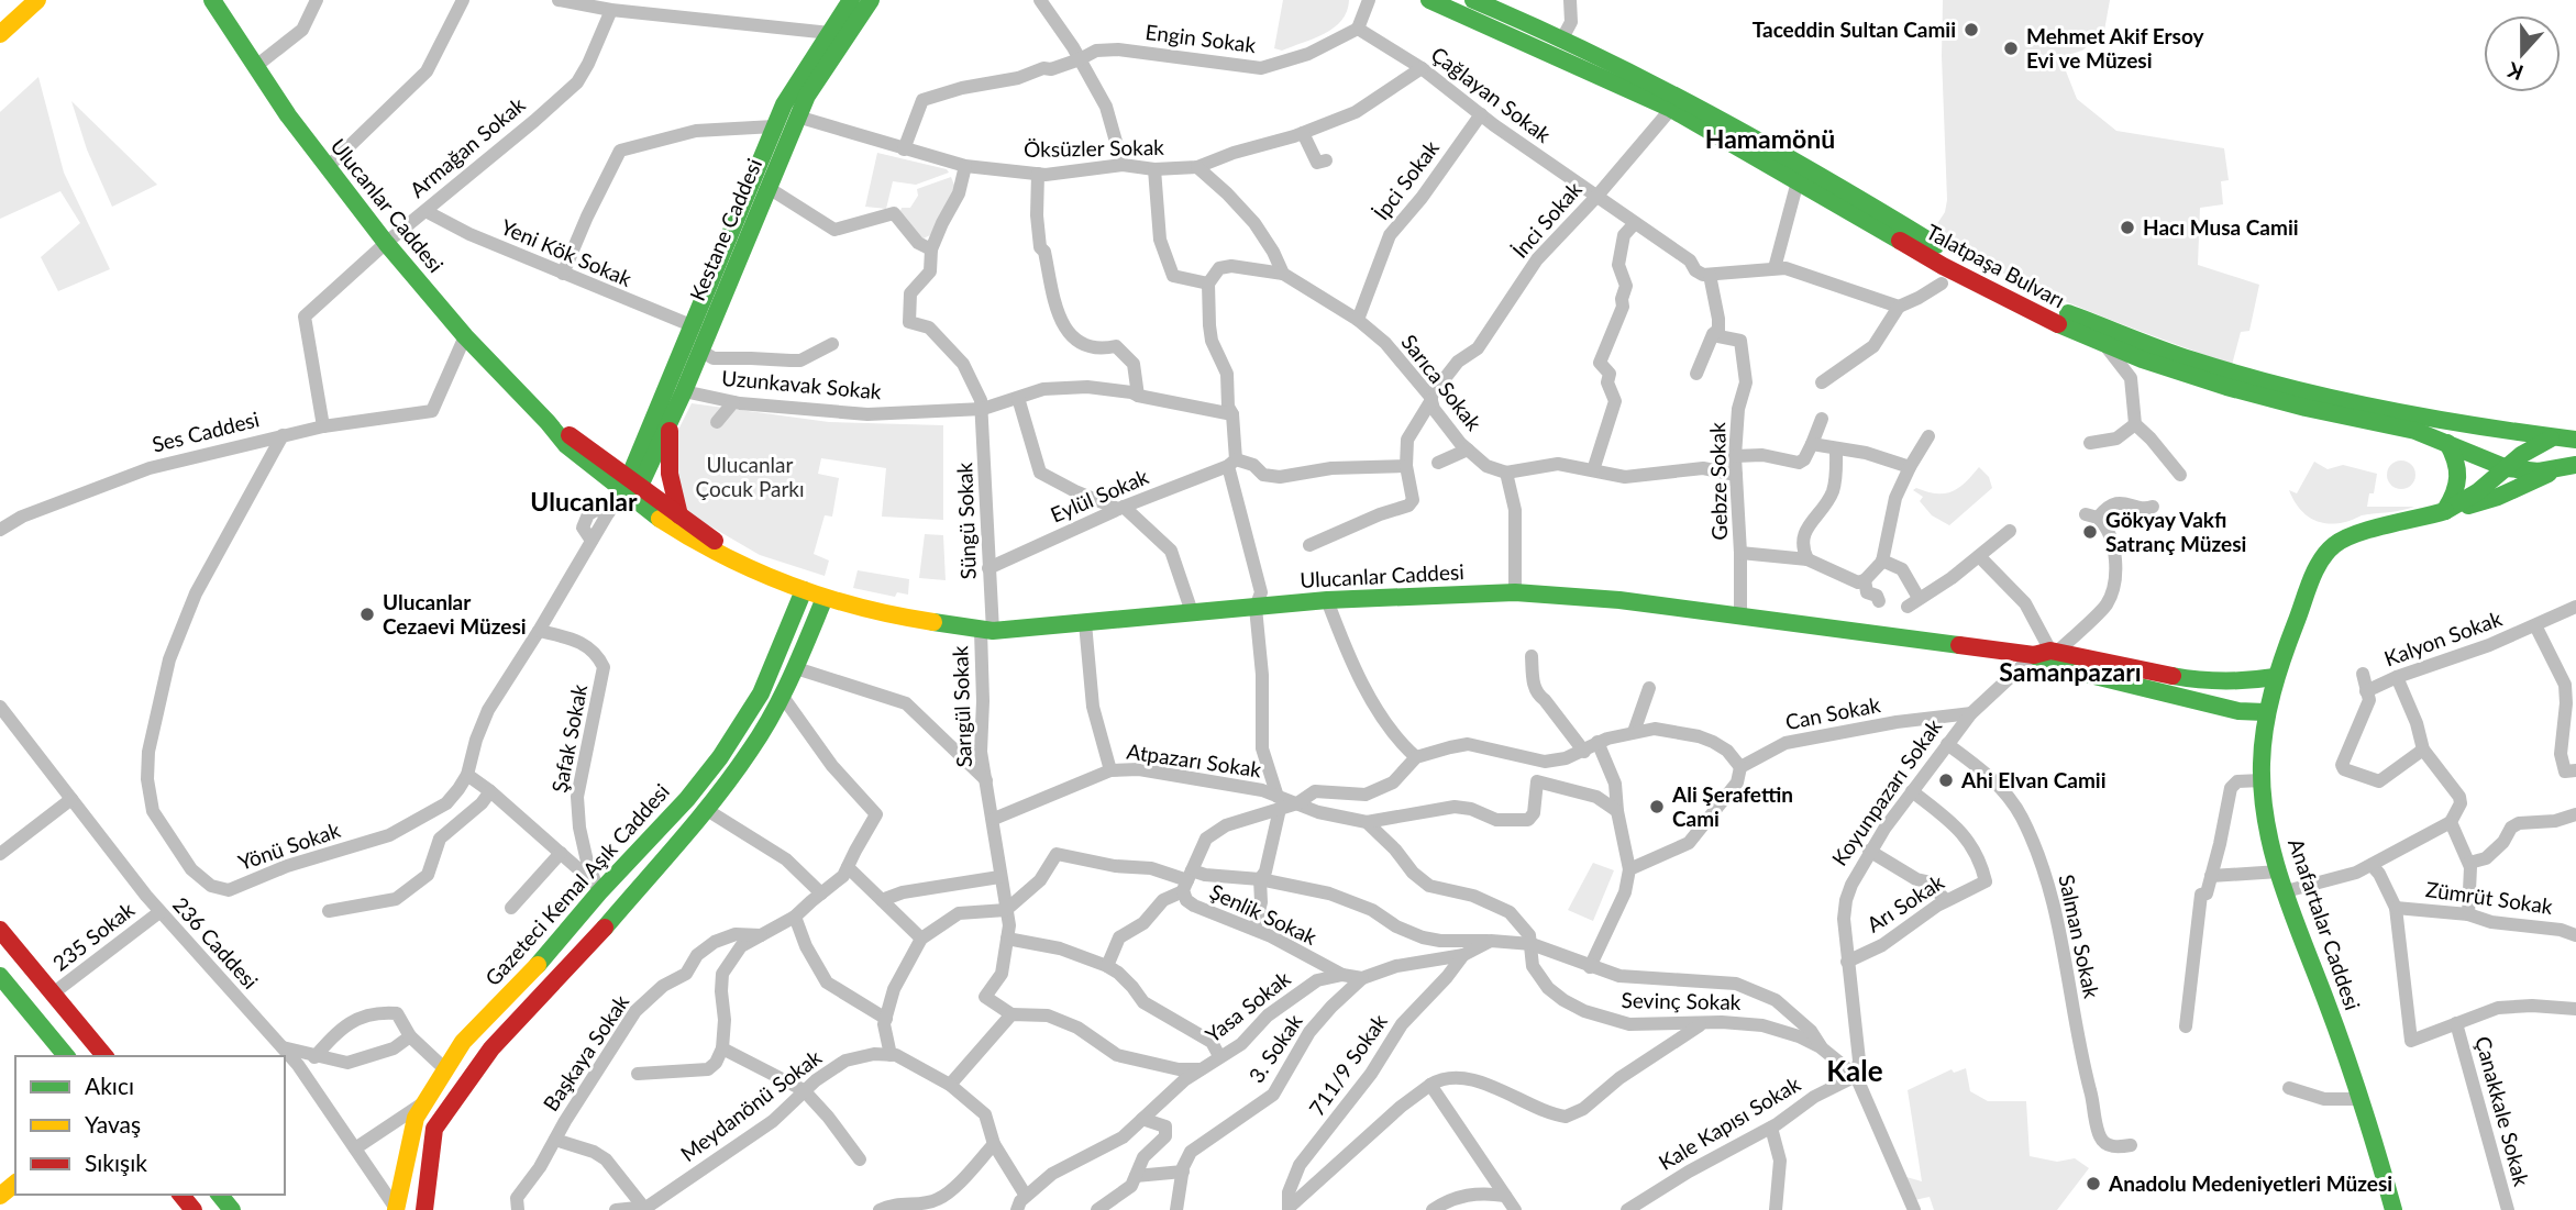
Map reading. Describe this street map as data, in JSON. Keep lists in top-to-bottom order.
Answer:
{
  "streets": {
    "main road": [
      "Ulucanlar Caddesi",
      "Kestane Caddesi",
      "Talatpaşa Bulvarı",
      "Gazeteci Kemal Aşık Caddesi",
      "Anafartalar Caddesi"
    ],
    "street": [
      "Engin Sokak",
      "Çağlayan Sokak",
      "Armağan Sokak",
      "Öksüzler Sokak",
      "İpci Sokak",
      "İnci Sokak",
      "Yeni Kök Sokak",
      "Sarıca Sokak",
      "Uzunkavak Sokak",
      "Ses Caddesi",
      "Gebze Sokak",
      "Eylül Sokak",
      "Süngü Sokak",
      "Kalyon Sokak",
      "Sarıgül Sokak",
      "Can Sokak",
      "Şafak Sokak",
      "Atpazarı Sokak",
      "Koyunpazarı Sokak",
      "Yönü Sokak",
      "Zümrüt Sokak",
      "Arı Sokak",
      "Şenlik Sokak",
      "235 Sokak",
      "Salman Sokak",
      "236 Caddesi",
      "Sevinç Sokak",
      "Yasa Sokak",
      "3. Sokak",
      "Başkaya Sokak",
      "711/9 Sokak",
      "Meydanönü Sokak",
      "Çanakkale Sokak",
      "Kale Kapısı Sokak"
    ]
  },
  "crossings": [
    ["Engin Sokak", "Çağlayan Sokak"],
    ["Engin Sokak", "Öksüzler Sokak"],
    ["Çağlayan Sokak", "Öksüzler Sokak"],
    ["Çağlayan Sokak", "İpci Sokak"],
    ["Çağlayan Sokak", "İnci Sokak"],
    ["Armağan Sokak", "Ulucanlar Caddesi"],
    ["Armağan Sokak", "Yeni Kök Sokak"],
    ["Armağan Sokak", "Ses Caddesi"],
    ["Öksüzler Sokak", "Kestane Caddesi"],
    ["İpci Sokak", "Sarıca Sokak"],
    ["Ulucanlar Caddesi", "Kestane Caddesi"],
    ["Ulucanlar Caddesi", "Ses Caddesi"],
    ["Ulucanlar Caddesi", "Gebze Sokak"],
    ["Ulucanlar Caddesi", "Süngü Sokak"],
    ["Ulucanlar Caddesi", "Sarıgül Sokak"],
    ["Ulucanlar Caddesi", "Koyunpazarı Sokak"],
    ["Ulucanlar Caddesi", "Gazeteci Kemal Aşık Caddesi"],
    ["İnci Sokak", "Talatpaşa Bulvarı"],
    ["İnci Sokak", "Sarıca Sokak"],
    ["Kestane Caddesi", "Yeni Kök Sokak"],
    ["Kestane Caddesi", "Uzunkavak Sokak"],
    ["Uzunkavak Sokak", "Süngü Sokak"],
    ["Ses Caddesi", "Yönü Sokak"],
    ["Eylül Sokak", "Süngü Sokak"],
    ["Süngü Sokak", "Sarıgül Sokak"],
    ["Sarıgül Sokak", "Atpazarı Sokak"],
    ["Can Sokak", "Koyunpazarı Sokak"],
    ["Şafak Sokak", "Yönü Sokak"],
    ["Şafak Sokak", "Gazeteci Kemal Aşık Caddesi"],
    ["Koyunpazarı Sokak", "Arı Sokak"],
    ["Koyunpazarı Sokak", "Salman Sokak"],
    ["Koyunpazarı Sokak", "Sevinç Sokak"],
    ["Koyunpazarı Sokak", "Kale Kapısı Sokak"],
    ["Gazeteci Kemal Aşık Caddesi", "236 Caddesi"],
    ["Şenlik Sokak", "Yasa Sokak"],
    ["235 Sokak", "236 Caddesi"],
    ["Sevinç Sokak", "Kale Kapısı Sokak"],
    ["Yasa Sokak", "3. Sokak"],
    ["Yasa Sokak", "711/9 Sokak"]
  ],
  "districts": [
    "Hamamönü",
    "Ulucanlar",
    "Samanpazarı",
    "Kale"
  ],
  "parks": ["Ulucanlar Çocuk Parkı"],
  "places": [
    "Taceddin Sultan Camii",
    "Mehmet Akif Ersoy Evi ve Müzesi",
    "Hacı Musa Camii",
    "Gökyay Vakfı Satranç Müzesi",
    "Ulucanlar Cezaevi Müzesi",
    "Ahi Elvan Camii",
    "Ali Şerafettin Cami",
    "Anadolu Medeniyetleri Müzesi"
  ],
  "legend": ["Akıcı", "Yavaş", "Sıkışık"],
  "north": "bottom"
}
